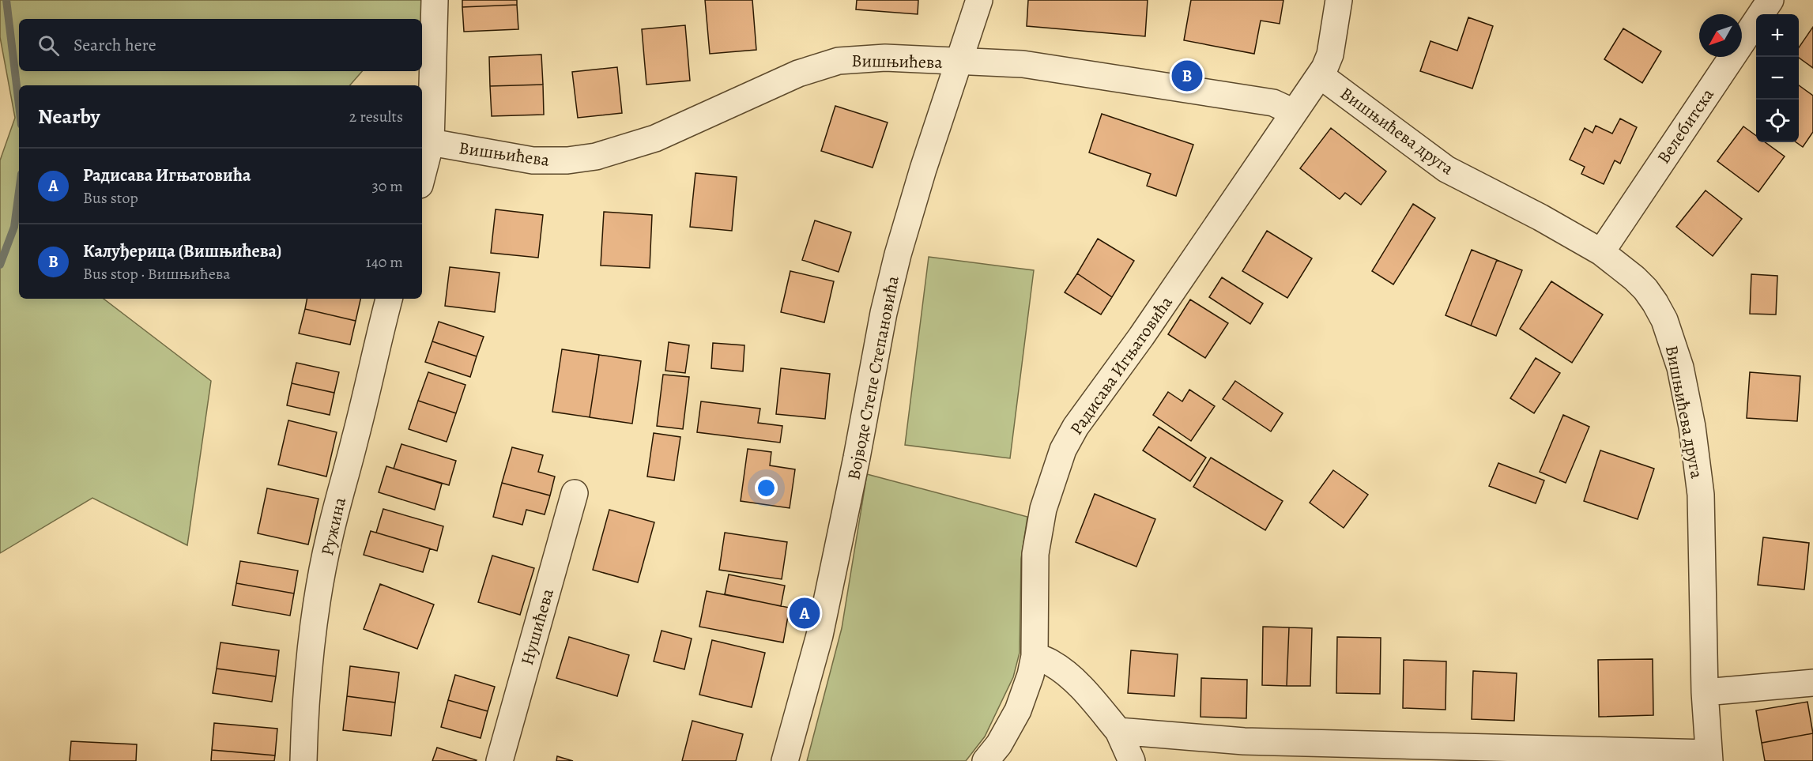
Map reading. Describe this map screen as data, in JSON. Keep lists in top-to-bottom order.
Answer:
{
  "streets": {
    "street": [
      "Вишњићева",
      "Велебитска",
      "Вишњићева друга",
      "Радисава Игњатовића",
      "Војводе Степе Степановића",
      "Ружина",
      "Нушићева"
    ]
  },
  "crossings": [
    ["Вишњићева", "Радисава Игњатовића"],
    ["Вишњићева", "Војводе Степе Степановића"],
    ["Велебитска", "Вишњићева друга"],
    ["Вишњићева друга", "Радисава Игњатовића"]
  ],
  "north": "bottom left",
  "page": {
    "map_buttons": ["+", "−"],
    "search": "Search here",
    "pins": ["B", "A"],
    "heading": ["Nearby", "2 results"],
    "list": [
      {
        "mark": "A",
        "name": "Радисава Игњатовића",
        "note": "Bus stop",
        "value": "30 m"
      },
      {
        "mark": "B",
        "name": "Калуђерица (Вишњићева)",
        "note": "Bus stop · Вишњићева",
        "value": "140 m"
      }
    ]
  }
}
